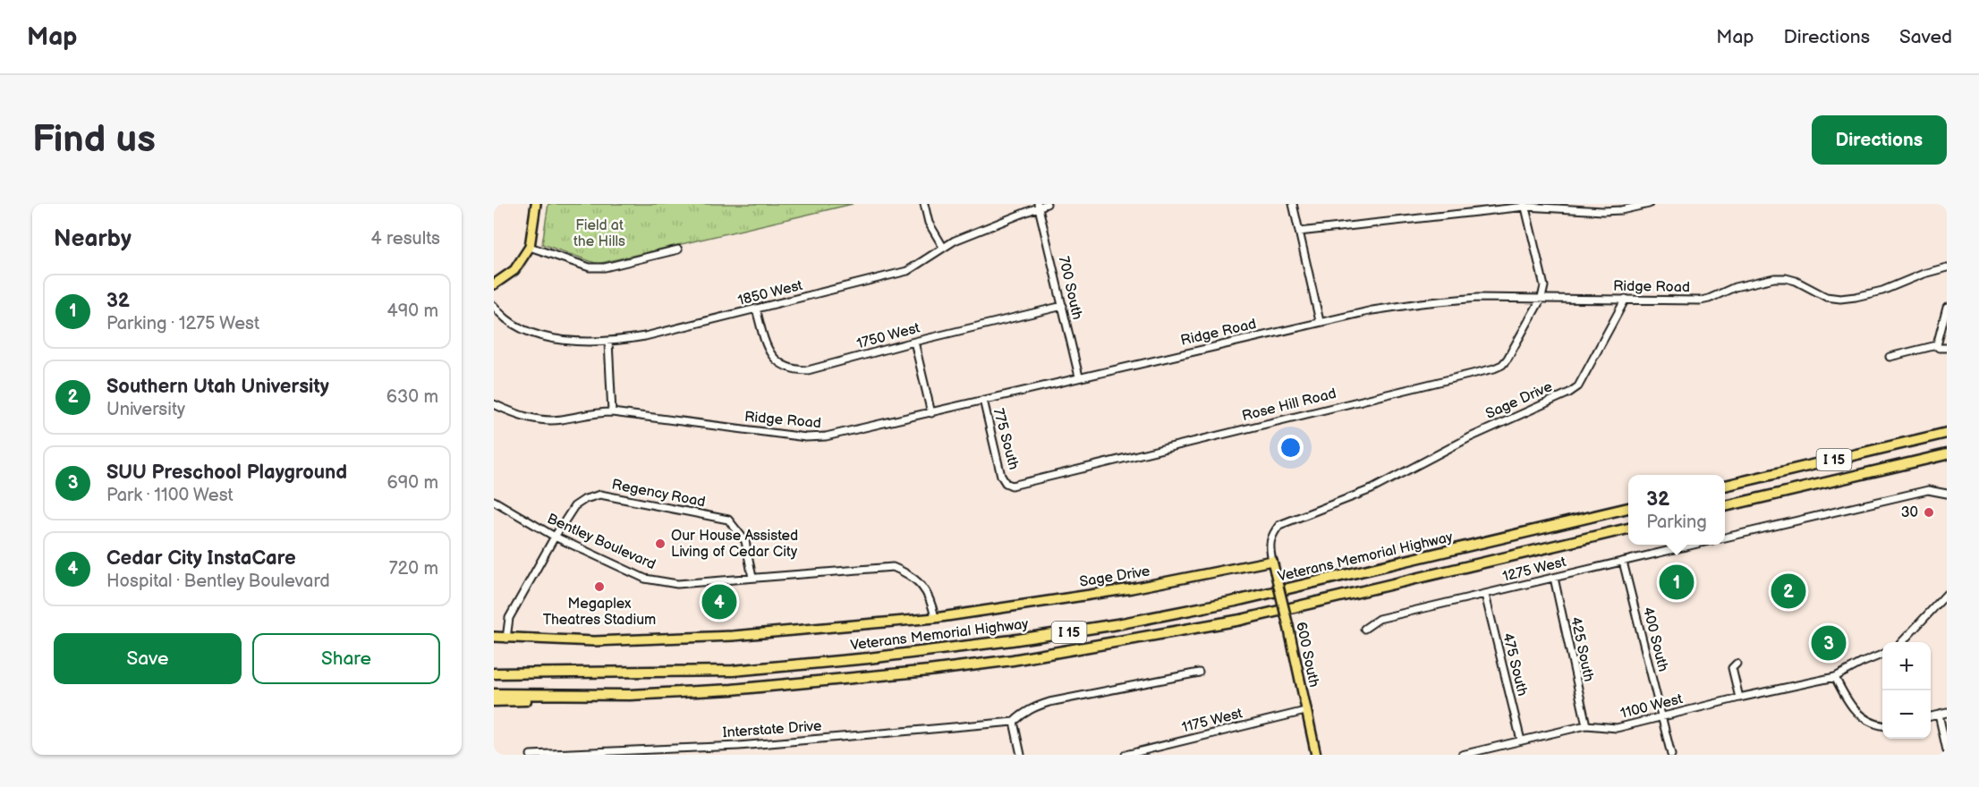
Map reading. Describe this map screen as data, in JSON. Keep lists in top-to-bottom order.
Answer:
{
  "streets": {
    "highway": ["I 15", "Veterans Memorial Highway"],
    "main road": ["Sage Drive", "600 South"],
    "street": [
      "Ridge Road",
      "700 South",
      "1850 West",
      "1750 West",
      "Rose Hill Road",
      "775 South",
      "Regency Road",
      "Bentley Boulevard",
      "1275 West",
      "400 South",
      "425 South",
      "475 South",
      "1100 West",
      "1175 West",
      "Interstate Drive"
    ]
  },
  "crossings": [
    ["Ridge Road", "700 South"],
    ["Ridge Road", "Sage Drive"],
    ["Ridge Road", "Rose Hill Road"],
    ["Ridge Road", "775 South"],
    ["700 South", "1850 West"],
    ["700 South", "1750 West"],
    ["1850 West", "1750 West"],
    ["Sage Drive", "Regency Road"],
    ["Sage Drive", "Bentley Boulevard"],
    ["Sage Drive", "600 South"],
    ["Rose Hill Road", "775 South"],
    ["Regency Road", "Bentley Boulevard"],
    ["1275 West", "400 South"],
    ["1275 West", "425 South"],
    ["1275 West", "475 South"],
    ["400 South", "1100 West"],
    ["425 South", "1100 West"],
    ["600 South", "1175 West"],
    ["475 South", "1100 West"]
  ],
  "parks": ["Field at the Hills"],
  "places": ["30", "Our House Assisted Living of Cedar City", "Megaplex Theatres Stadium"],
  "page": {
    "header": "Map",
    "nav": ["Map", "Directions", "Saved"],
    "buttons": [
      "Directions",
      ["Save", "Share"]
    ],
    "title": "Find us",
    "heading": ["Nearby", "4 results"],
    "list": [
      {
        "mark": "1",
        "name": "32",
        "note": "Parking · 1275 West",
        "value": "490 m"
      },
      {
        "mark": "2",
        "name": "Southern Utah University",
        "note": "University",
        "value": "630 m"
      },
      {
        "mark": "3",
        "name": "SUU Preschool Playground",
        "note": "Park · 1100 West",
        "value": "690 m"
      },
      {
        "mark": "4",
        "name": "Cedar City InstaCare",
        "note": "Hospital · Bentley Boulevard",
        "value": "720 m"
      }
    ],
    "popup": ["32", "Parking"],
    "pins": [
      "1",
      "2",
      "4",
      "3"
    ],
    "map_buttons": ["+", "−"]
  }
}
